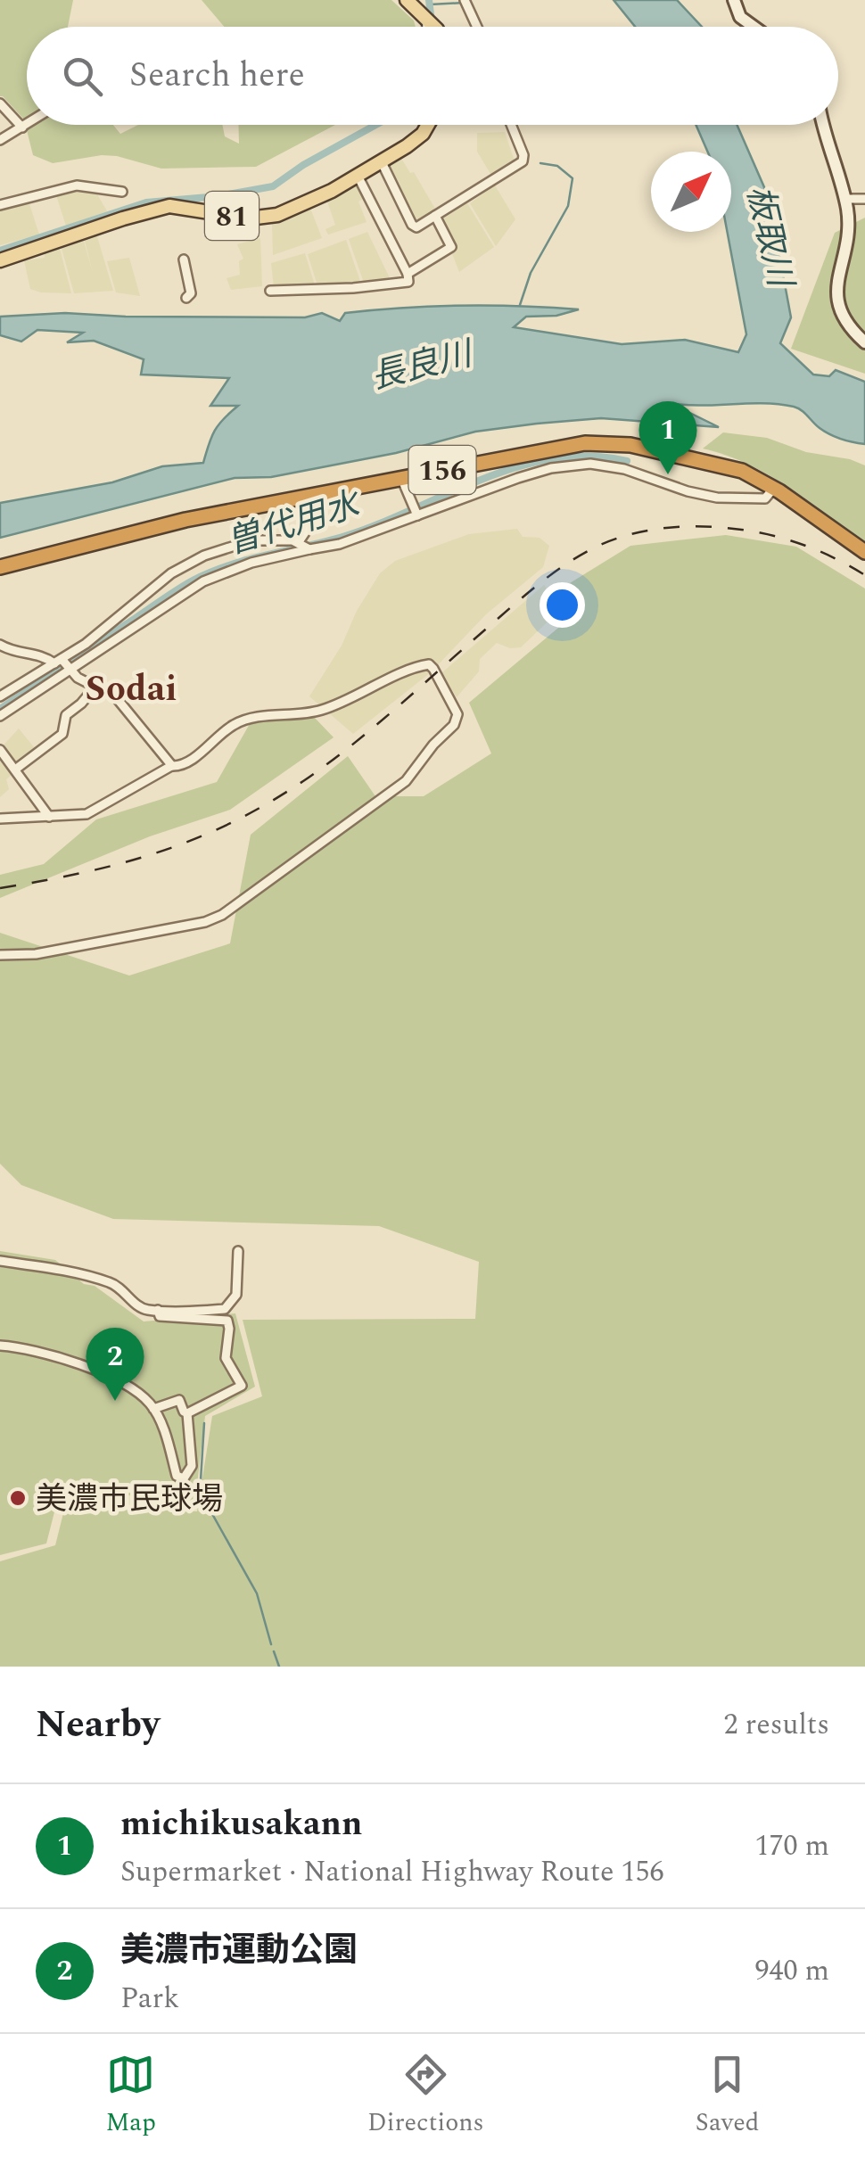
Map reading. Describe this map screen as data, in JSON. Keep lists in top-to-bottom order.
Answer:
{
  "streets": {
    "highway": ["156"],
    "main road": ["81"]
  },
  "districts": ["Sodai"],
  "water": ["板取川", "長良川", "曽代用水"],
  "places": ["美濃市民球場"],
  "north": "top right",
  "page": {
    "search": "Search here",
    "pins": ["1", "2"],
    "heading": ["Nearby", "2 results"],
    "list": [
      {
        "mark": "1",
        "name": "michikusakann",
        "note": "Supermarket · National Highway Route 156",
        "value": "170 m"
      },
      {
        "mark": "2",
        "name": "美濃市運動公園",
        "note": "Park",
        "value": "940 m"
      }
    ],
    "nav": ["Map", "Directions", "Saved"]
  }
}
